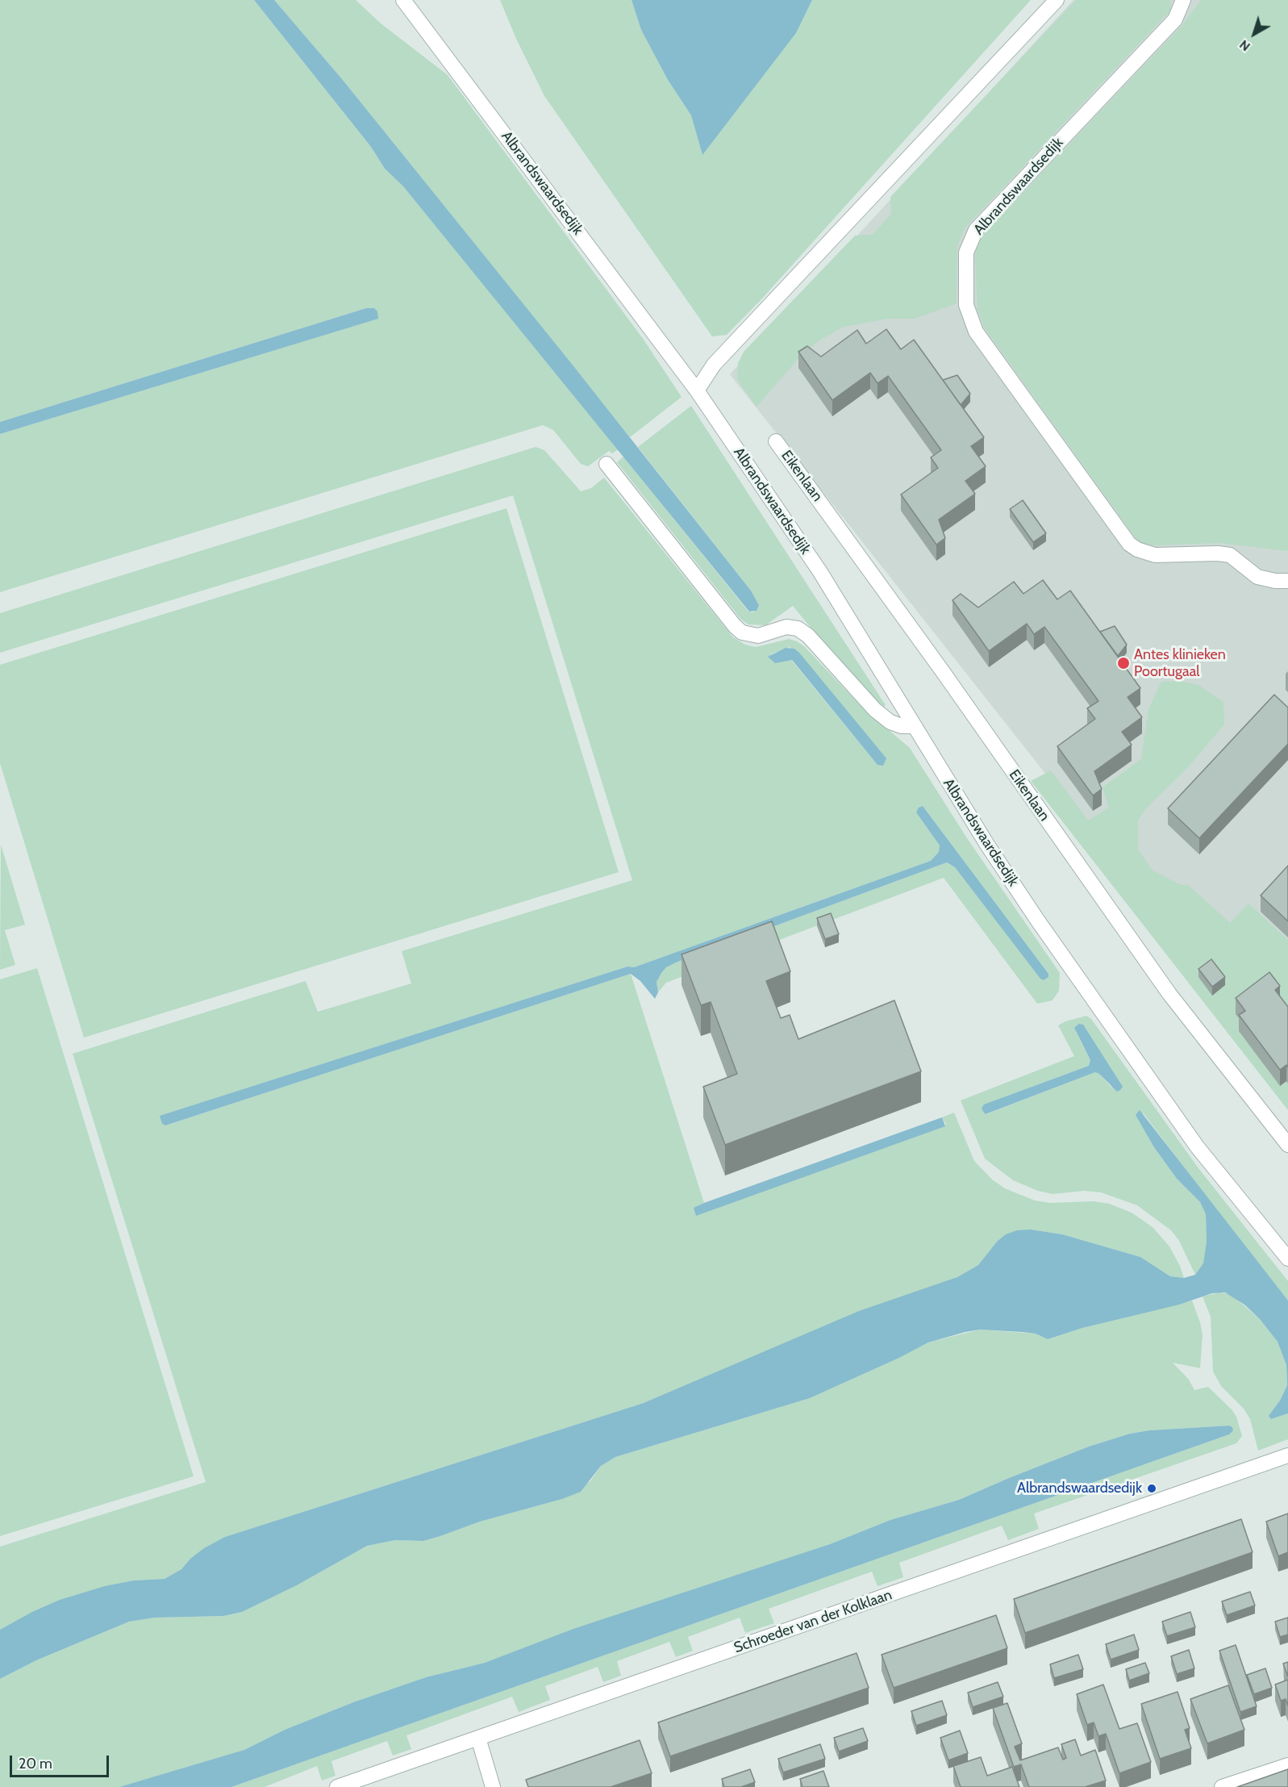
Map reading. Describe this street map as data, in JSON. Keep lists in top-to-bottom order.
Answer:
{
  "streets": {
    "street": ["Albrandswaardsedijk", "Eikenlaan", "Schroeder van der Kolklaan"]
  },
  "places": ["Antes klinieken Poortugaal", "Albrandswaardsedijk"],
  "scale_bar": "20 m",
  "north": "bottom left"
}
